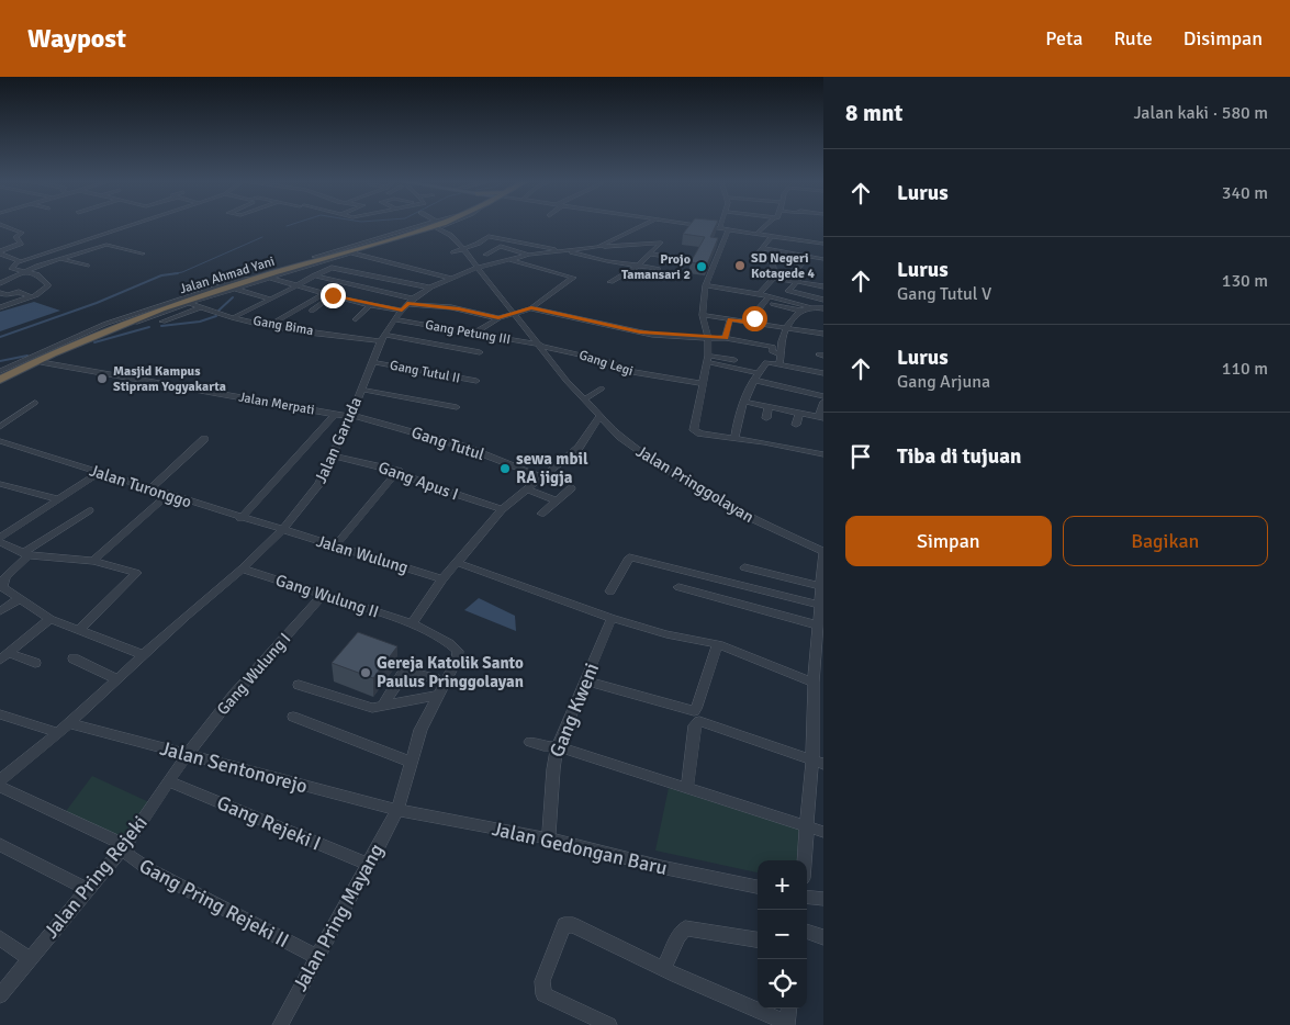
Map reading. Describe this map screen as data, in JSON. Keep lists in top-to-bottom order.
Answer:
{
  "streets": {
    "highway": ["Jalan Ahmad Yani"],
    "street": [
      "Gang Bima",
      "Gang Petung III",
      "Gang Legi",
      "Gang Tutul II",
      "Jalan Merpati",
      "Jalan Garuda",
      "Gang Tutul",
      "Gang Apus I",
      "Jalan Pringgolayan",
      "Jalan Turonggo",
      "Jalan Wulung",
      "Gang Wulung II",
      "Gang Wulung I",
      "Gang Kweni",
      "Jalan Sentonorejo",
      "Gang Rejeki I",
      "Jalan Gedongan Baru",
      "Jalan Pring Rejeki",
      "Gang Pring Rejeki II",
      "Jalan Pring Mayang"
    ]
  },
  "crossings": [
    ["Gang Bima", "Gang Tutul II"],
    ["Gang Bima", "Jalan Garuda"],
    ["Gang Petung III", "Gang Legi"],
    ["Gang Petung III", "Jalan Garuda"],
    ["Gang Petung III", "Jalan Pringgolayan"],
    ["Gang Legi", "Jalan Pringgolayan"],
    ["Gang Tutul II", "Jalan Garuda"],
    ["Jalan Merpati", "Jalan Garuda"],
    ["Jalan Merpati", "Gang Tutul"],
    ["Jalan Garuda", "Gang Tutul"],
    ["Jalan Garuda", "Gang Apus I"],
    ["Jalan Garuda", "Jalan Pringgolayan"],
    ["Jalan Garuda", "Jalan Turonggo"],
    ["Jalan Garuda", "Jalan Wulung"],
    ["Jalan Garuda", "Gang Wulung II"],
    ["Jalan Garuda", "Jalan Sentonorejo"],
    ["Jalan Turonggo", "Jalan Wulung"],
    ["Gang Wulung II", "Gang Wulung I"],
    ["Gang Wulung I", "Jalan Sentonorejo"],
    ["Gang Wulung I", "Jalan Pring Rejeki"],
    ["Gang Kweni", "Jalan Gedongan Baru"],
    ["Jalan Sentonorejo", "Jalan Gedongan Baru"],
    ["Jalan Sentonorejo", "Jalan Pring Rejeki"],
    ["Jalan Sentonorejo", "Jalan Pring Mayang"],
    ["Gang Rejeki I", "Jalan Pring Rejeki"],
    ["Gang Rejeki I", "Jalan Pring Mayang"],
    ["Jalan Gedongan Baru", "Jalan Pring Mayang"],
    ["Jalan Pring Rejeki", "Gang Pring Rejeki II"],
    ["Gang Pring Rejeki II", "Jalan Pring Mayang"]
  ],
  "places": [
    "SD Negeri Kotagede 4",
    "Projo Tamansari 2",
    "Masjid Kampus Stipram Yogyakarta",
    "sewa mbil RA jigja",
    "Gereja Katolik Santo Paulus Pringgolayan"
  ],
  "page": {
    "header": "Waypost",
    "nav": ["Peta", "Rute", "Disimpan"],
    "heading": ["8 mnt", "Jalan kaki · 580 m"],
    "list": [
      ["Lurus", "340 m"],
      ["Lurus", "Gang Tutul V", "130 m"],
      ["Lurus", "Gang Arjuna", "110 m"],
      "Tiba di tujuan"
    ],
    "buttons": ["Simpan", "Bagikan"],
    "map_buttons": ["+", "−"]
  }
}
